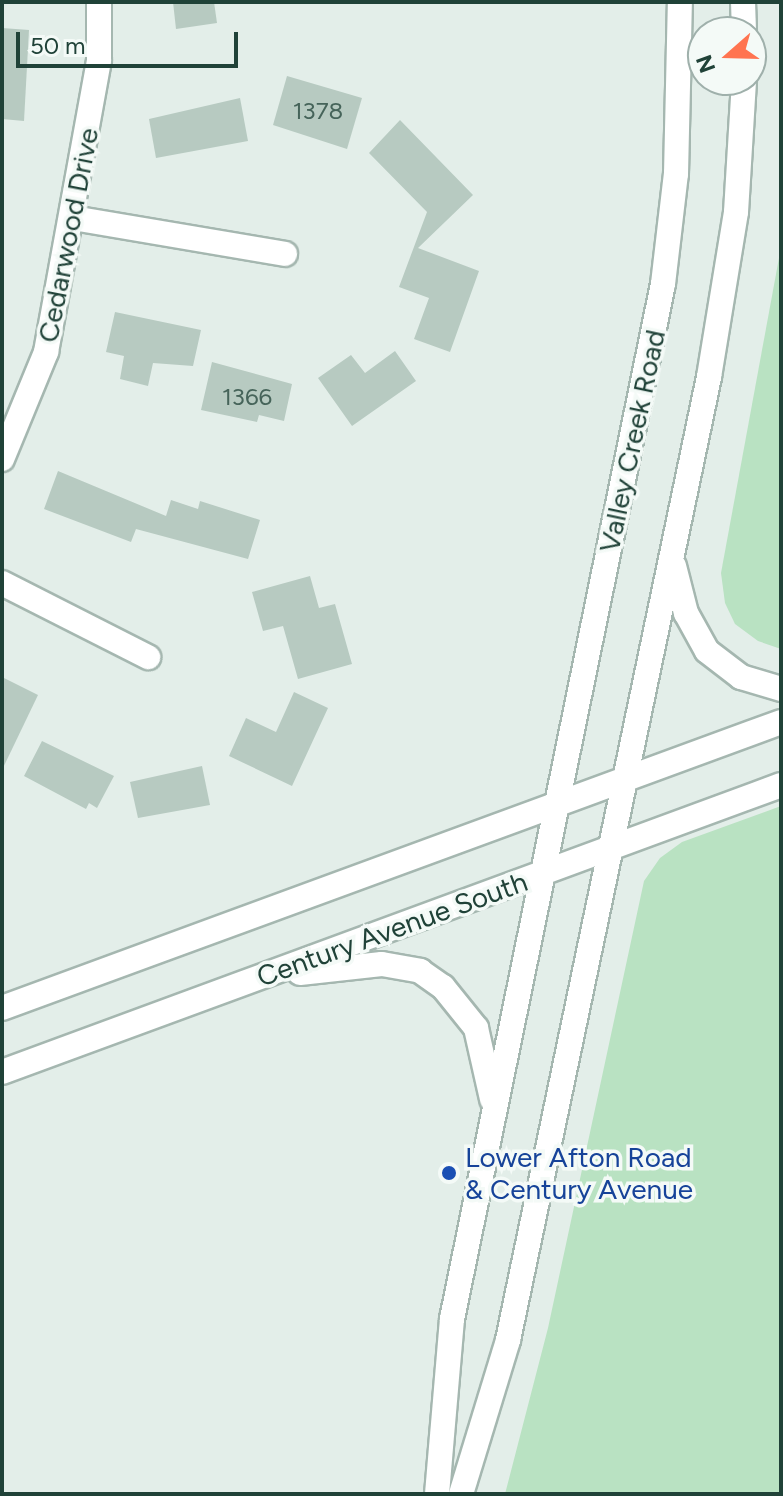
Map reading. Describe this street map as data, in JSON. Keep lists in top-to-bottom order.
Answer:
{
  "streets": {
    "main road": ["Cedarwood Drive", "Valley Creek Road", "Century Avenue South"]
  },
  "crossings": [
    ["Valley Creek Road", "Century Avenue South"]
  ],
  "places": ["Lower Afton Road & Century Avenue"],
  "house_numbers": ["1378", "1366"],
  "scale_bar": "50 m",
  "north": "left"
}
